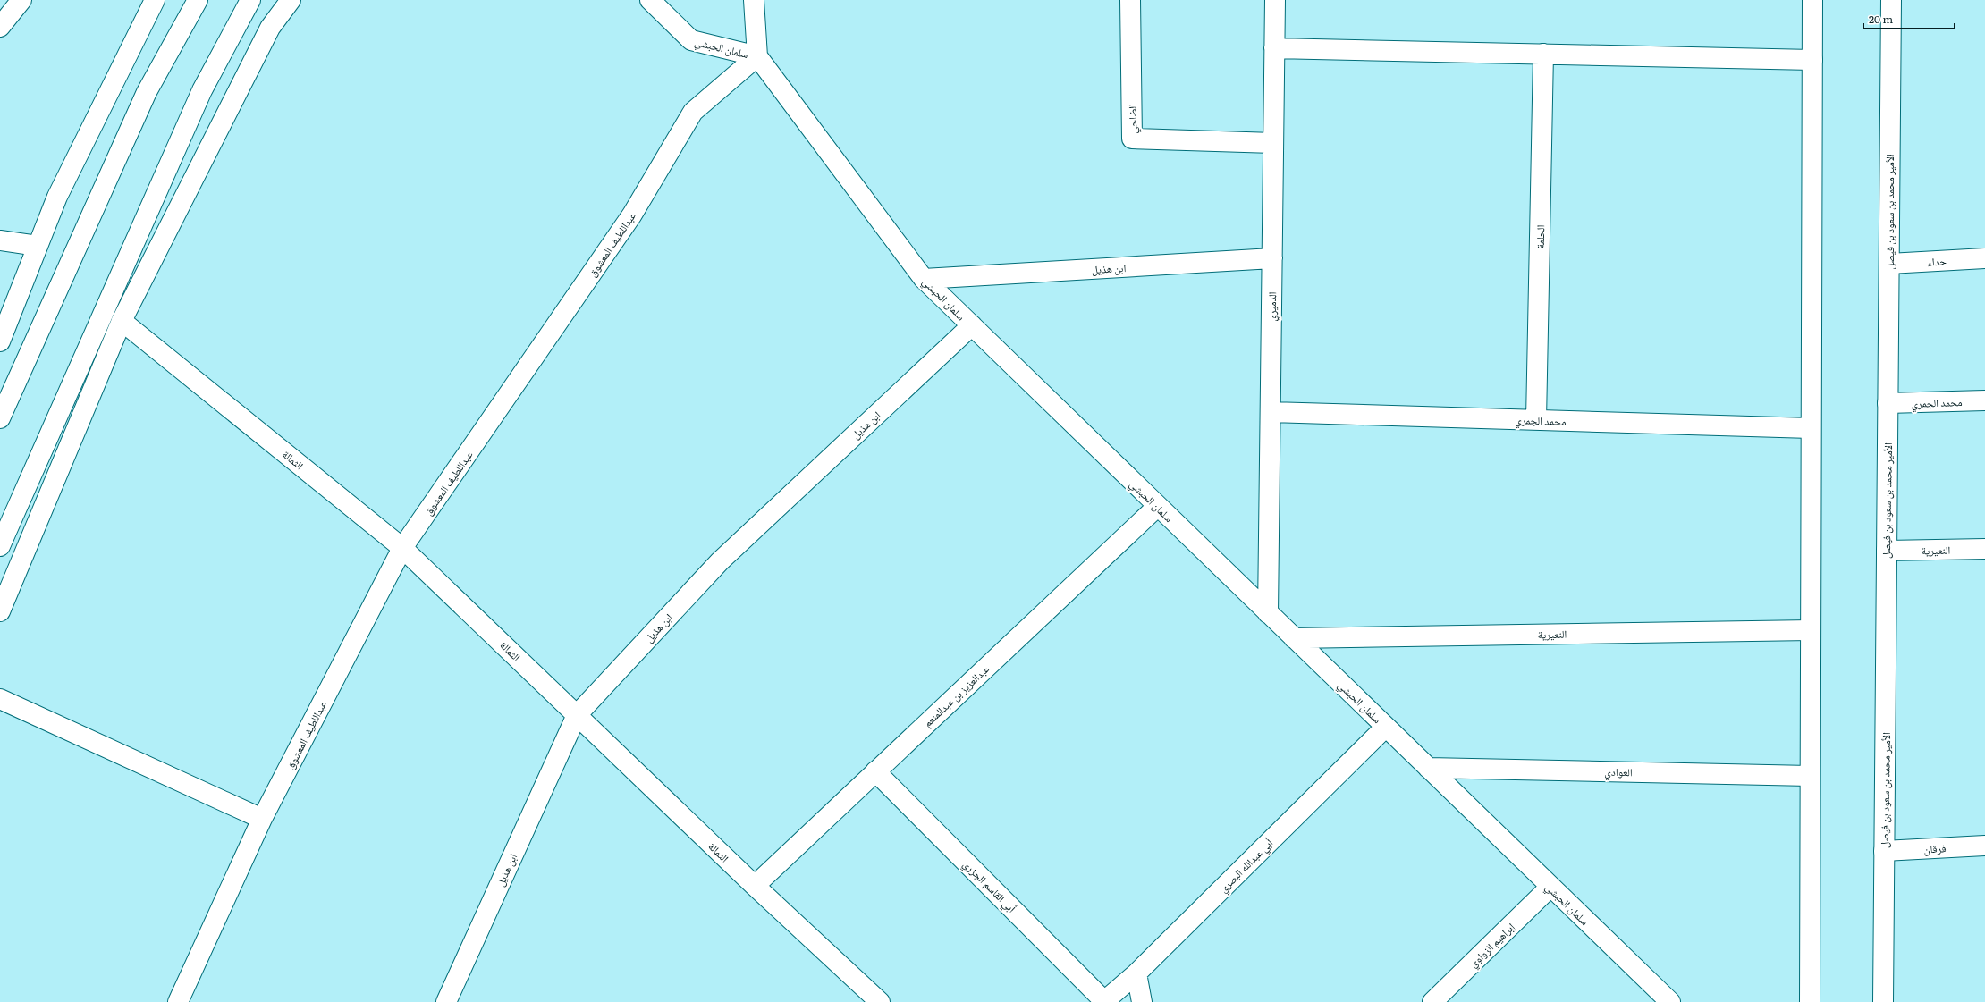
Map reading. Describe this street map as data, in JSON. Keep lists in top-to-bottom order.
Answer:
{
  "streets": {
    "main road": [
      "سلمان الحبشي",
      "الضاحي",
      "الأمير محمد بن سعود بن فيصل",
      "الحلمة",
      "عبداللطيف المعشوق",
      "حداء",
      "ابن هذيل",
      "الدميري",
      "محمد الجمري",
      "الثمالة",
      "النعيرية",
      "عبدالعزيز بن عبدالمنعم",
      "العوادي",
      "فرقان",
      "أبي عبدالله البصري",
      "أبي القاسم الجزري",
      "إبراهيم الزواوي"
    ]
  },
  "crossings": [
    ["سلمان الحبشي", "عبداللطيف المعشوق"],
    ["سلمان الحبشي", "ابن هذيل"],
    ["سلمان الحبشي", "الدميري"],
    ["سلمان الحبشي", "النعيرية"],
    ["سلمان الحبشي", "عبدالعزيز بن عبدالمنعم"],
    ["سلمان الحبشي", "العوادي"],
    ["سلمان الحبشي", "أبي عبدالله البصري"],
    ["سلمان الحبشي", "إبراهيم الزواوي"],
    ["الضاحي", "الدميري"],
    ["الأمير محمد بن سعود بن فيصل", "حداء"],
    ["الأمير محمد بن سعود بن فيصل", "محمد الجمري"],
    ["الأمير محمد بن سعود بن فيصل", "النعيرية"],
    ["الأمير محمد بن سعود بن فيصل", "فرقان"],
    ["الحلمة", "محمد الجمري"],
    ["عبداللطيف المعشوق", "الثمالة"],
    ["ابن هذيل", "الدميري"],
    ["ابن هذيل", "الثمالة"],
    ["الدميري", "محمد الجمري"],
    ["الثمالة", "عبدالعزيز بن عبدالمنعم"],
    ["عبدالعزيز بن عبدالمنعم", "أبي القاسم الجزري"],
    ["أبي عبدالله البصري", "أبي القاسم الجزري"]
  ],
  "scale_bar": "20 m"
}
